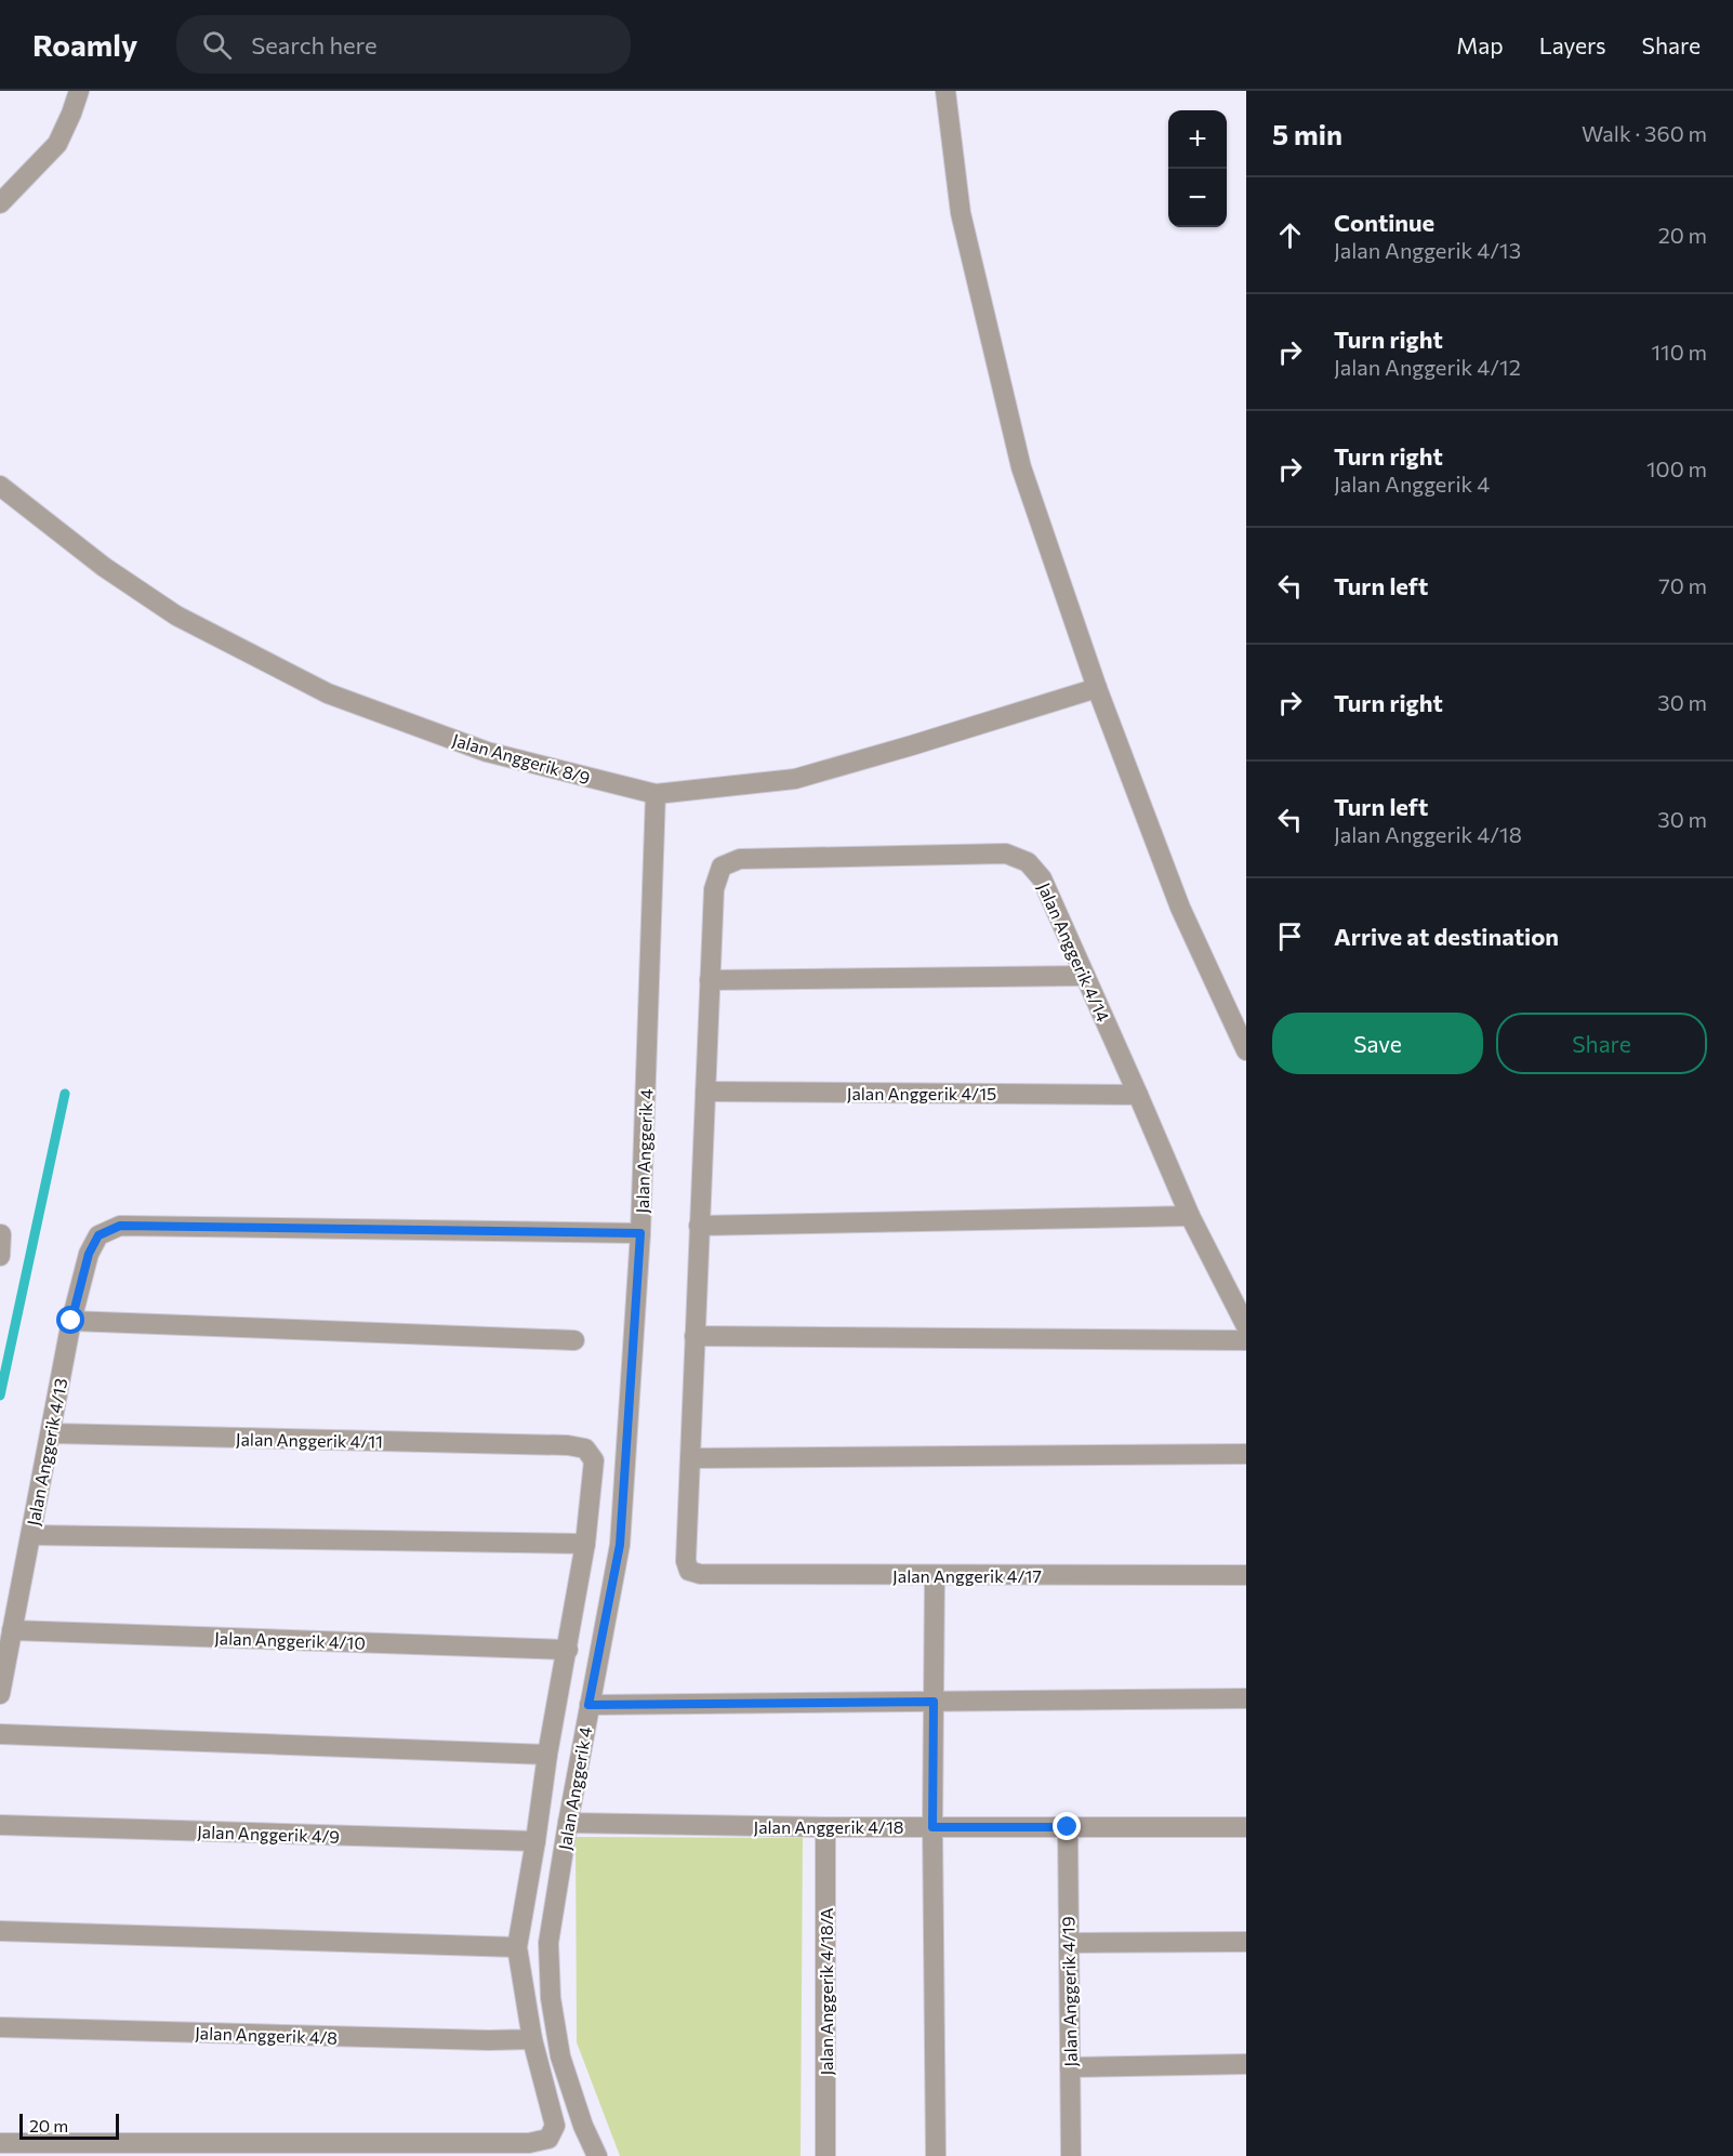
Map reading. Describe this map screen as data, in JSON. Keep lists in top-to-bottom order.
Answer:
{
  "streets": {
    "street": [
      "Jalan Anggerik 8/9",
      "Jalan Anggerik 4/14",
      "Jalan Anggerik 4/15",
      "Jalan Anggerik 4",
      "Jalan Anggerik 4/11",
      "Jalan Anggerik 4/13",
      "Jalan Anggerik 4/17",
      "Jalan Anggerik 4/10",
      "Jalan Anggerik 4/18",
      "Jalan Anggerik 4/9",
      "Jalan Anggerik 4/18/A",
      "Jalan Anggerik 4/19",
      "Jalan Anggerik 4/8"
    ]
  },
  "crossings": [
    ["Jalan Anggerik 8/9", "Jalan Anggerik 4"],
    ["Jalan Anggerik 4/14", "Jalan Anggerik 4/15"],
    ["Jalan Anggerik 4", "Jalan Anggerik 4/13"],
    ["Jalan Anggerik 4", "Jalan Anggerik 4/18"],
    ["Jalan Anggerik 4/11", "Jalan Anggerik 4/13"],
    ["Jalan Anggerik 4/13", "Jalan Anggerik 4/10"],
    ["Jalan Anggerik 4/18", "Jalan Anggerik 4/18/A"],
    ["Jalan Anggerik 4/18", "Jalan Anggerik 4/19"]
  ],
  "scale_bar": "20 m",
  "page": {
    "header": "Roamly",
    "search": "Search here",
    "nav": ["Map", "Layers", "Share"],
    "heading": ["5 min", "Walk · 360 m"],
    "map_buttons": ["+", "−"],
    "list": [
      ["Continue", "Jalan Anggerik 4/13", "20 m"],
      ["Turn right", "Jalan Anggerik 4/12", "110 m"],
      ["Turn right", "Jalan Anggerik 4", "100 m"],
      ["Turn left", "70 m"],
      ["Turn right", "30 m"],
      ["Turn left", "Jalan Anggerik 4/18", "30 m"],
      "Arrive at destination"
    ],
    "buttons": ["Save", "Share"],
    "scale": "20 m"
  }
}
